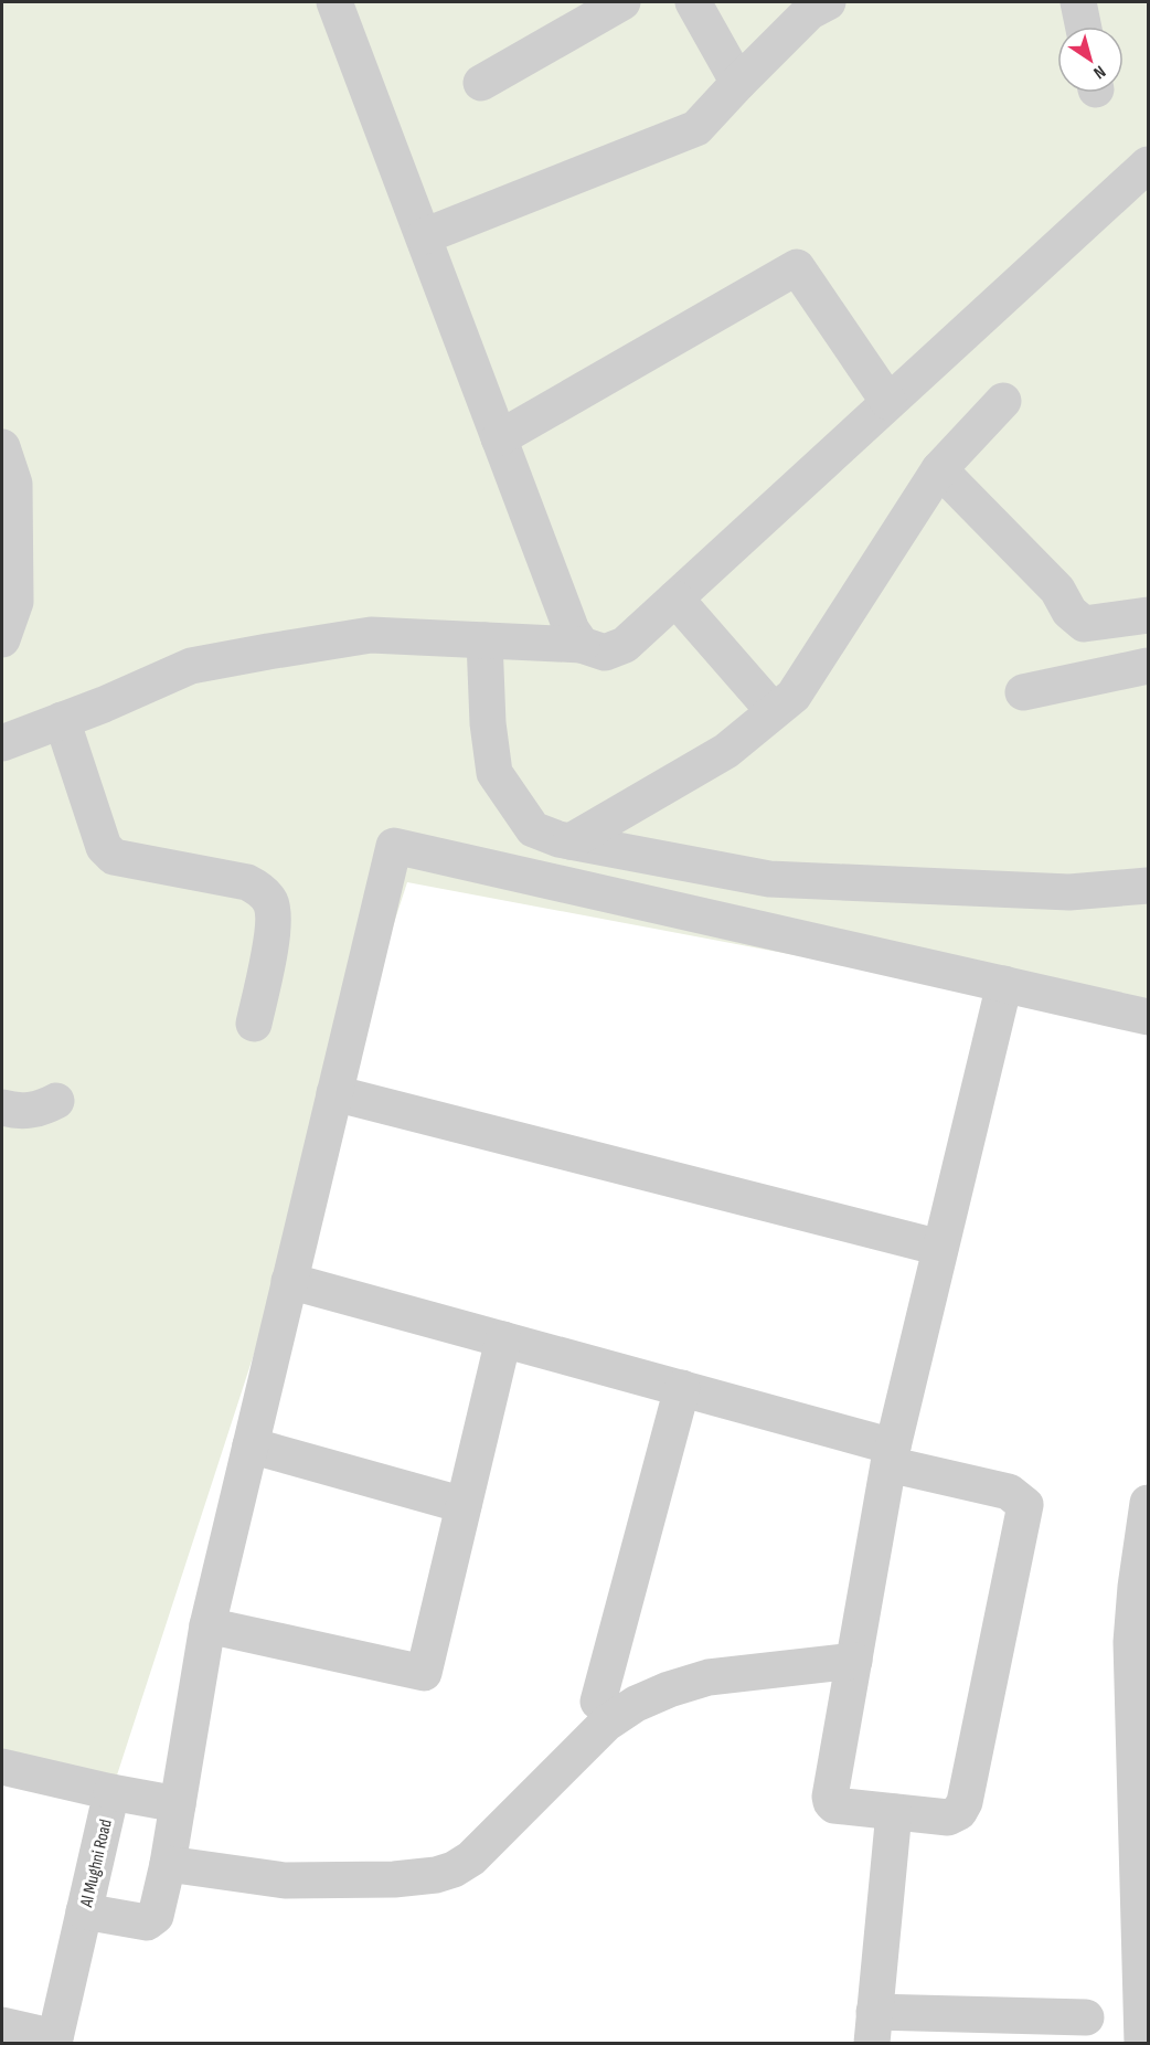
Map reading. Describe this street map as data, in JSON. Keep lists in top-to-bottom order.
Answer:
{
  "streets": {
    "street": ["Al Mughni Road"]
  },
  "north": "bottom right"
}
